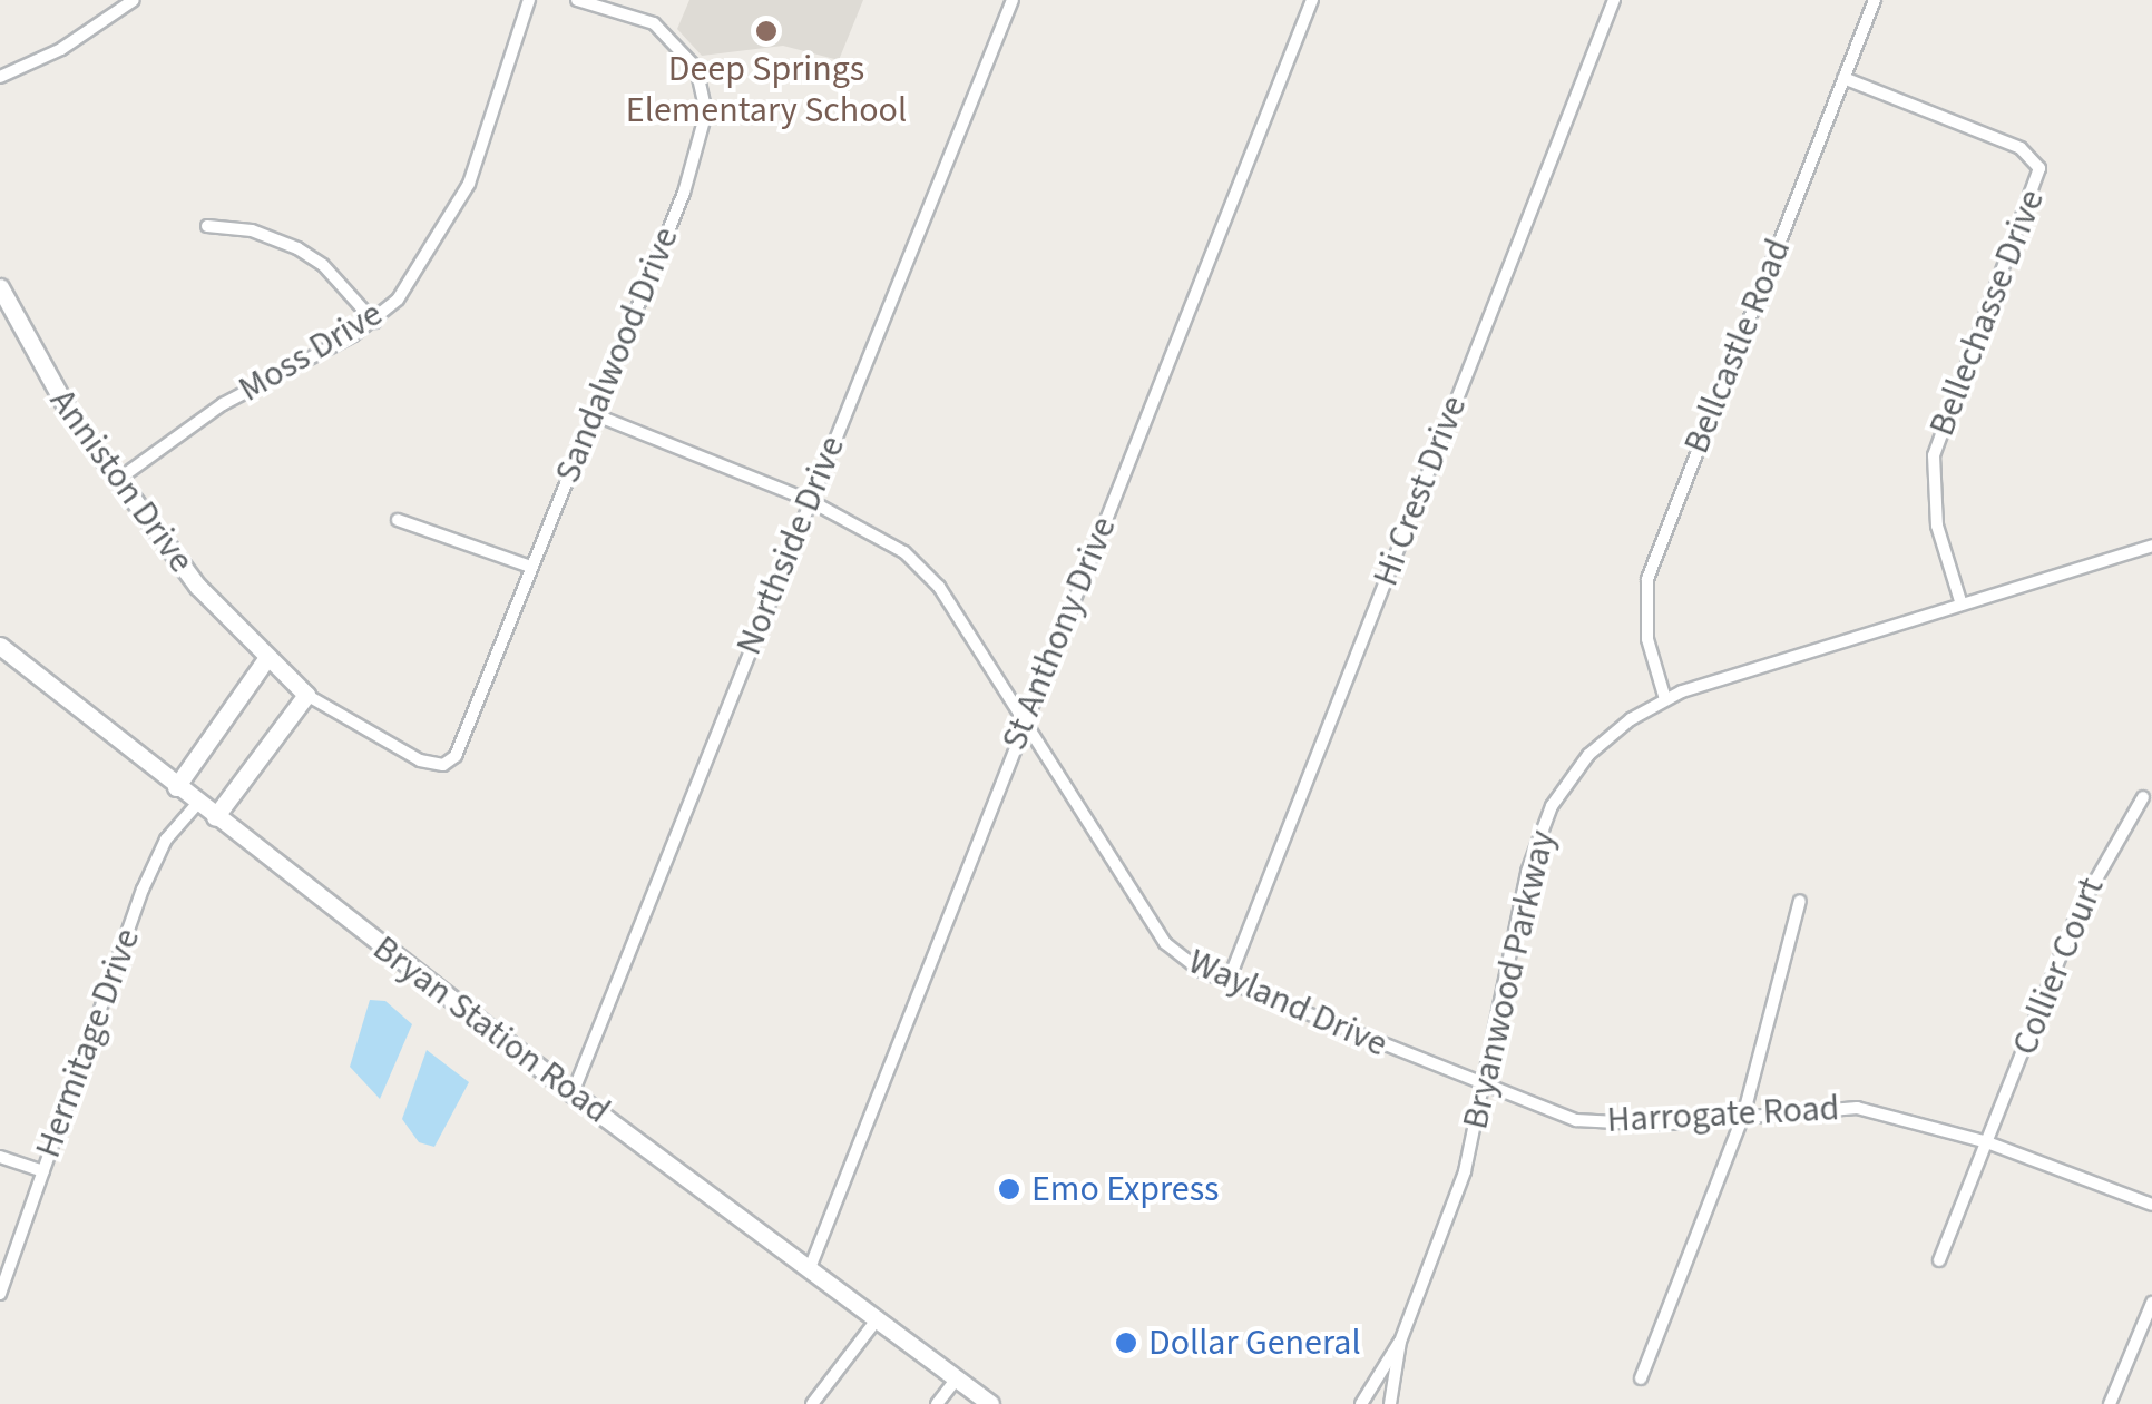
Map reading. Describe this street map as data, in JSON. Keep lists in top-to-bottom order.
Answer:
{
  "streets": {
    "main road": ["Anniston Drive", "Bryan Station Road"],
    "street": [
      "Bellechasse Drive",
      "Bellcastle Road",
      "Moss Drive",
      "Sandalwood Drive",
      "Hi Crest Drive",
      "Northside Drive",
      "St Anthony Drive",
      "Collier Court",
      "Bryanwood Parkway",
      "Wayland Drive",
      "Hermitage Drive",
      "Harrogate Road"
    ]
  },
  "crossings": [
    ["Bellechasse Drive", "Bellcastle Road"],
    ["Bellechasse Drive", "Bryanwood Parkway"],
    ["Bellcastle Road", "Bryanwood Parkway"],
    ["Moss Drive", "Anniston Drive"],
    ["Sandalwood Drive", "Anniston Drive"],
    ["Sandalwood Drive", "Wayland Drive"],
    ["Hi Crest Drive", "Wayland Drive"],
    ["Northside Drive", "Wayland Drive"],
    ["Northside Drive", "Bryan Station Road"],
    ["St Anthony Drive", "Wayland Drive"],
    ["St Anthony Drive", "Bryan Station Road"],
    ["Collier Court", "Harrogate Road"],
    ["Bryanwood Parkway", "Wayland Drive"],
    ["Bryanwood Parkway", "Harrogate Road"],
    ["Wayland Drive", "Harrogate Road"],
    ["Bryan Station Road", "Hermitage Drive"]
  ],
  "places": ["Deep Springs Elementary School", "Emo Express", "Dollar General"]
}
